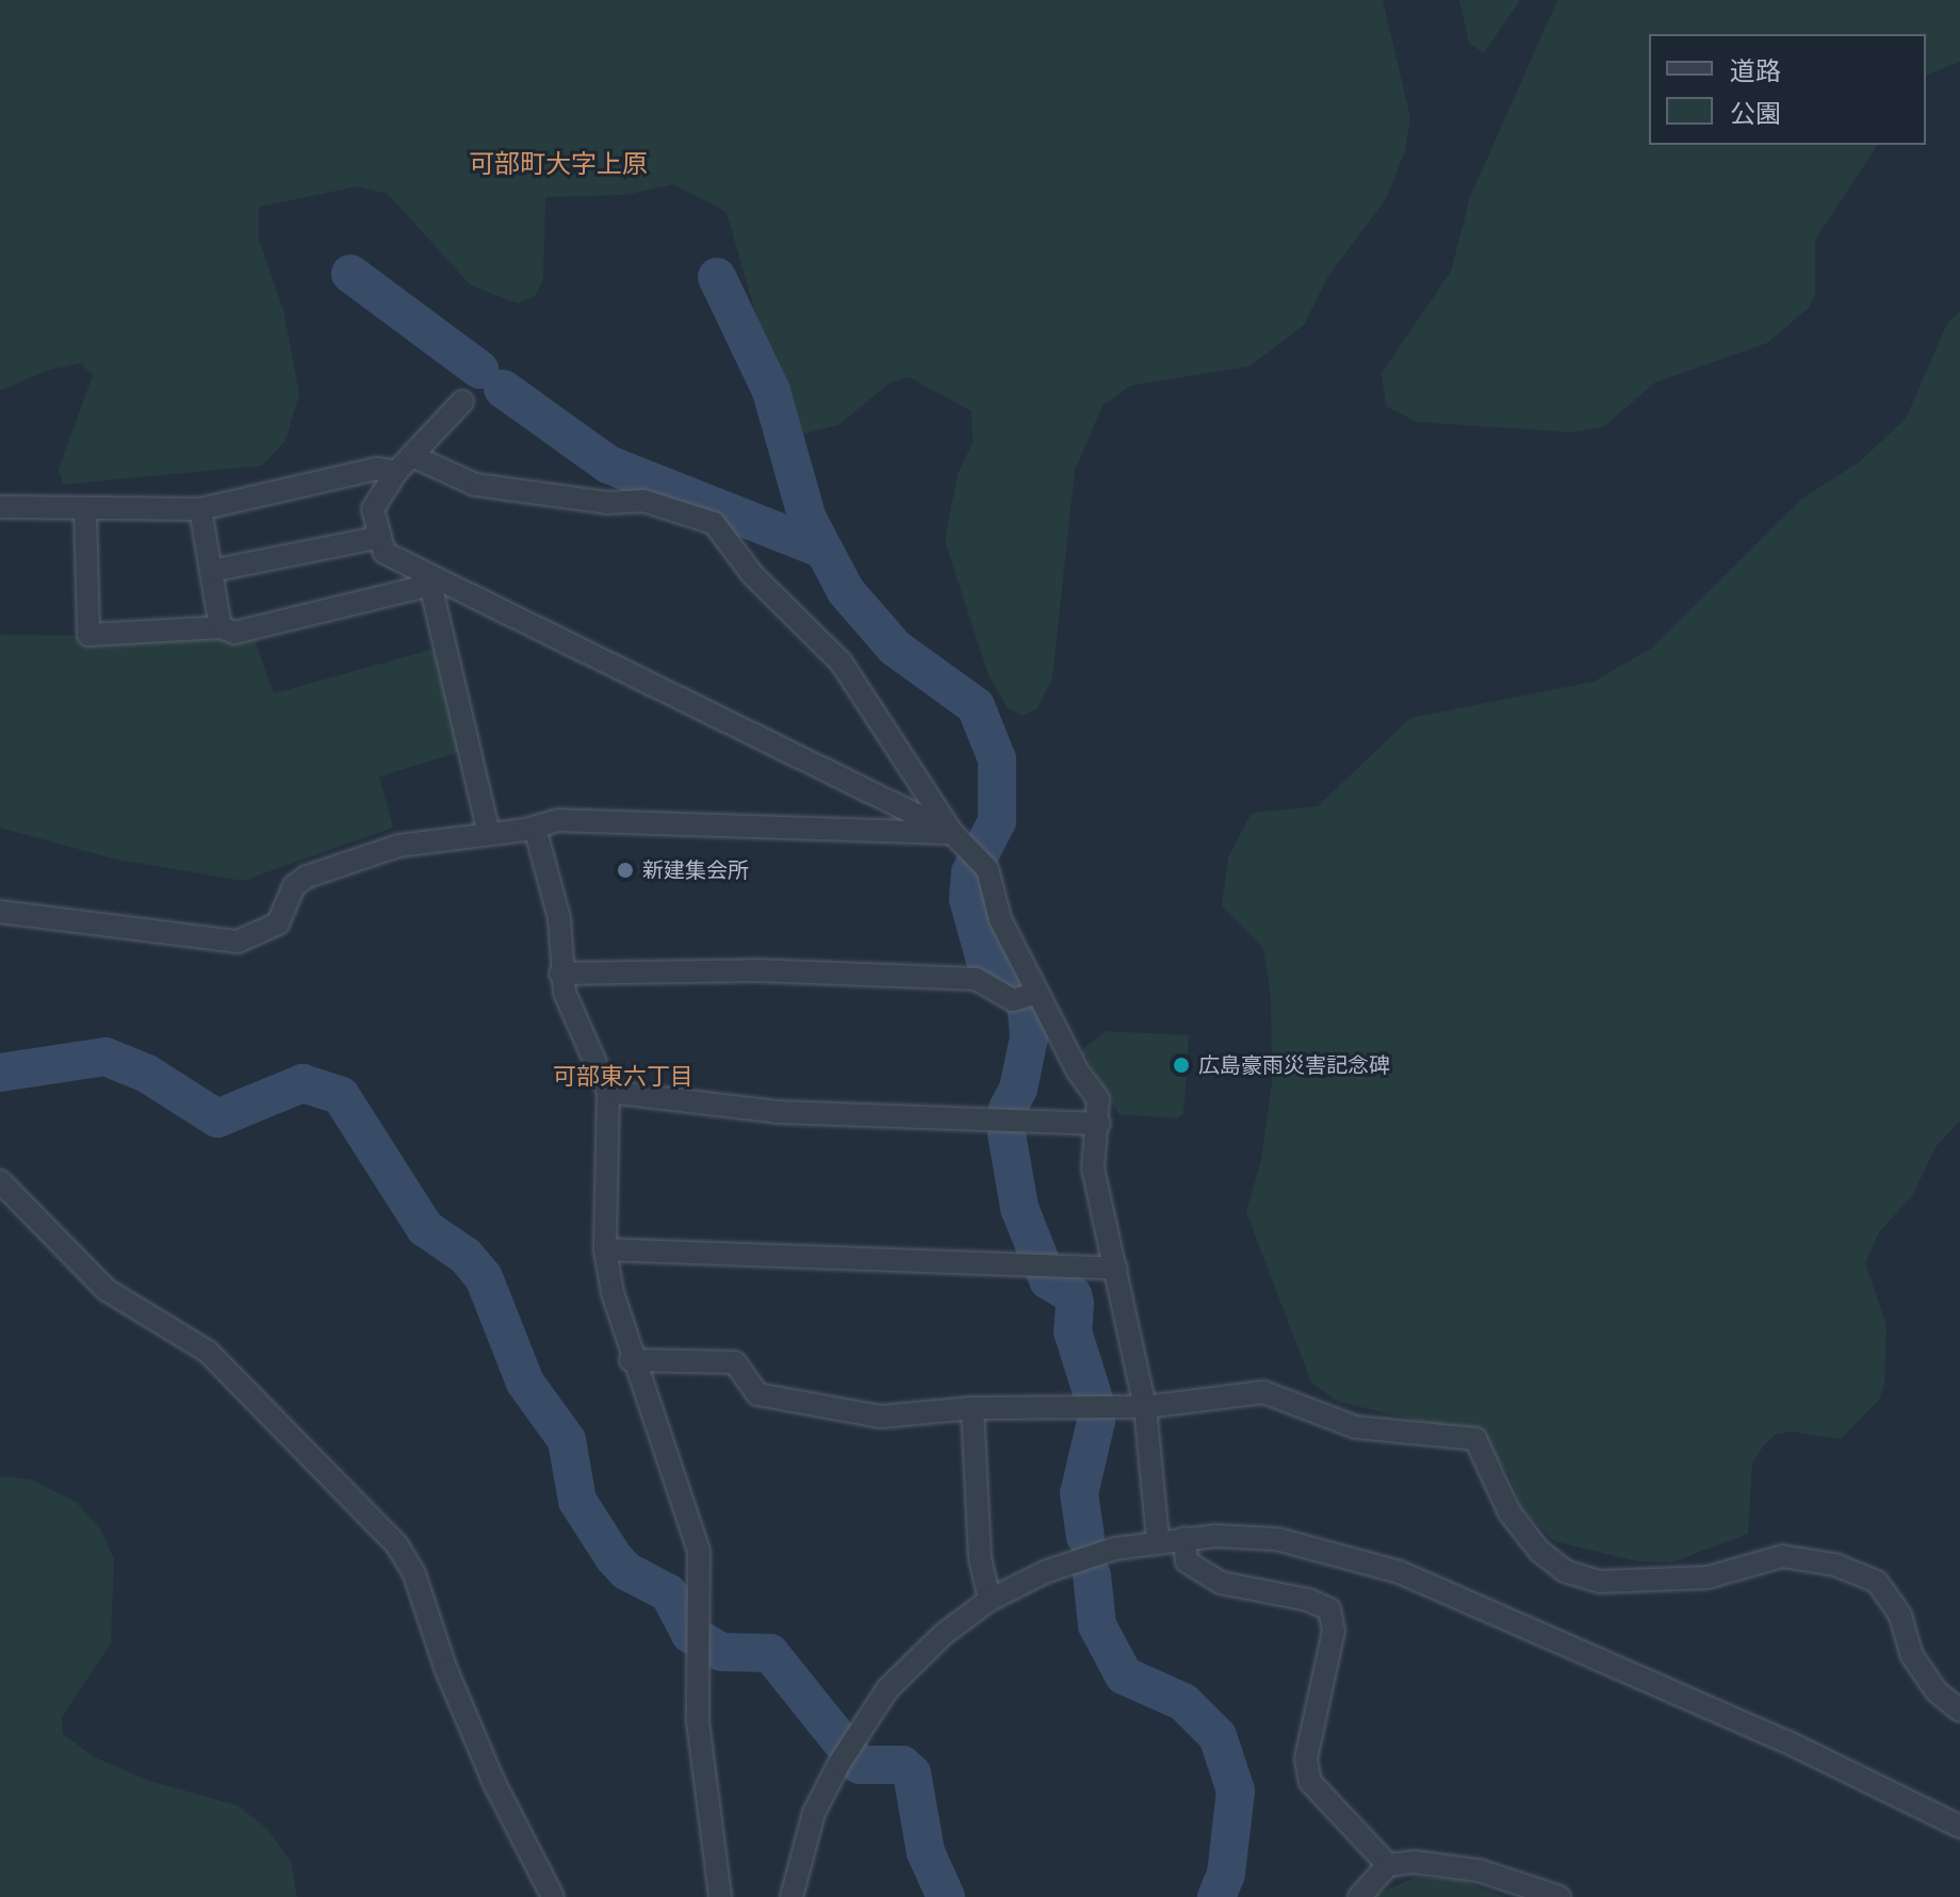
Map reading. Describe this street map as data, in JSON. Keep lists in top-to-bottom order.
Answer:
{
  "districts": ["可部町大字上原", "可部東六丁目"],
  "places": ["新建集会所", "広島豪雨災害記念碑"],
  "legend": ["道路", "公園"]
}
